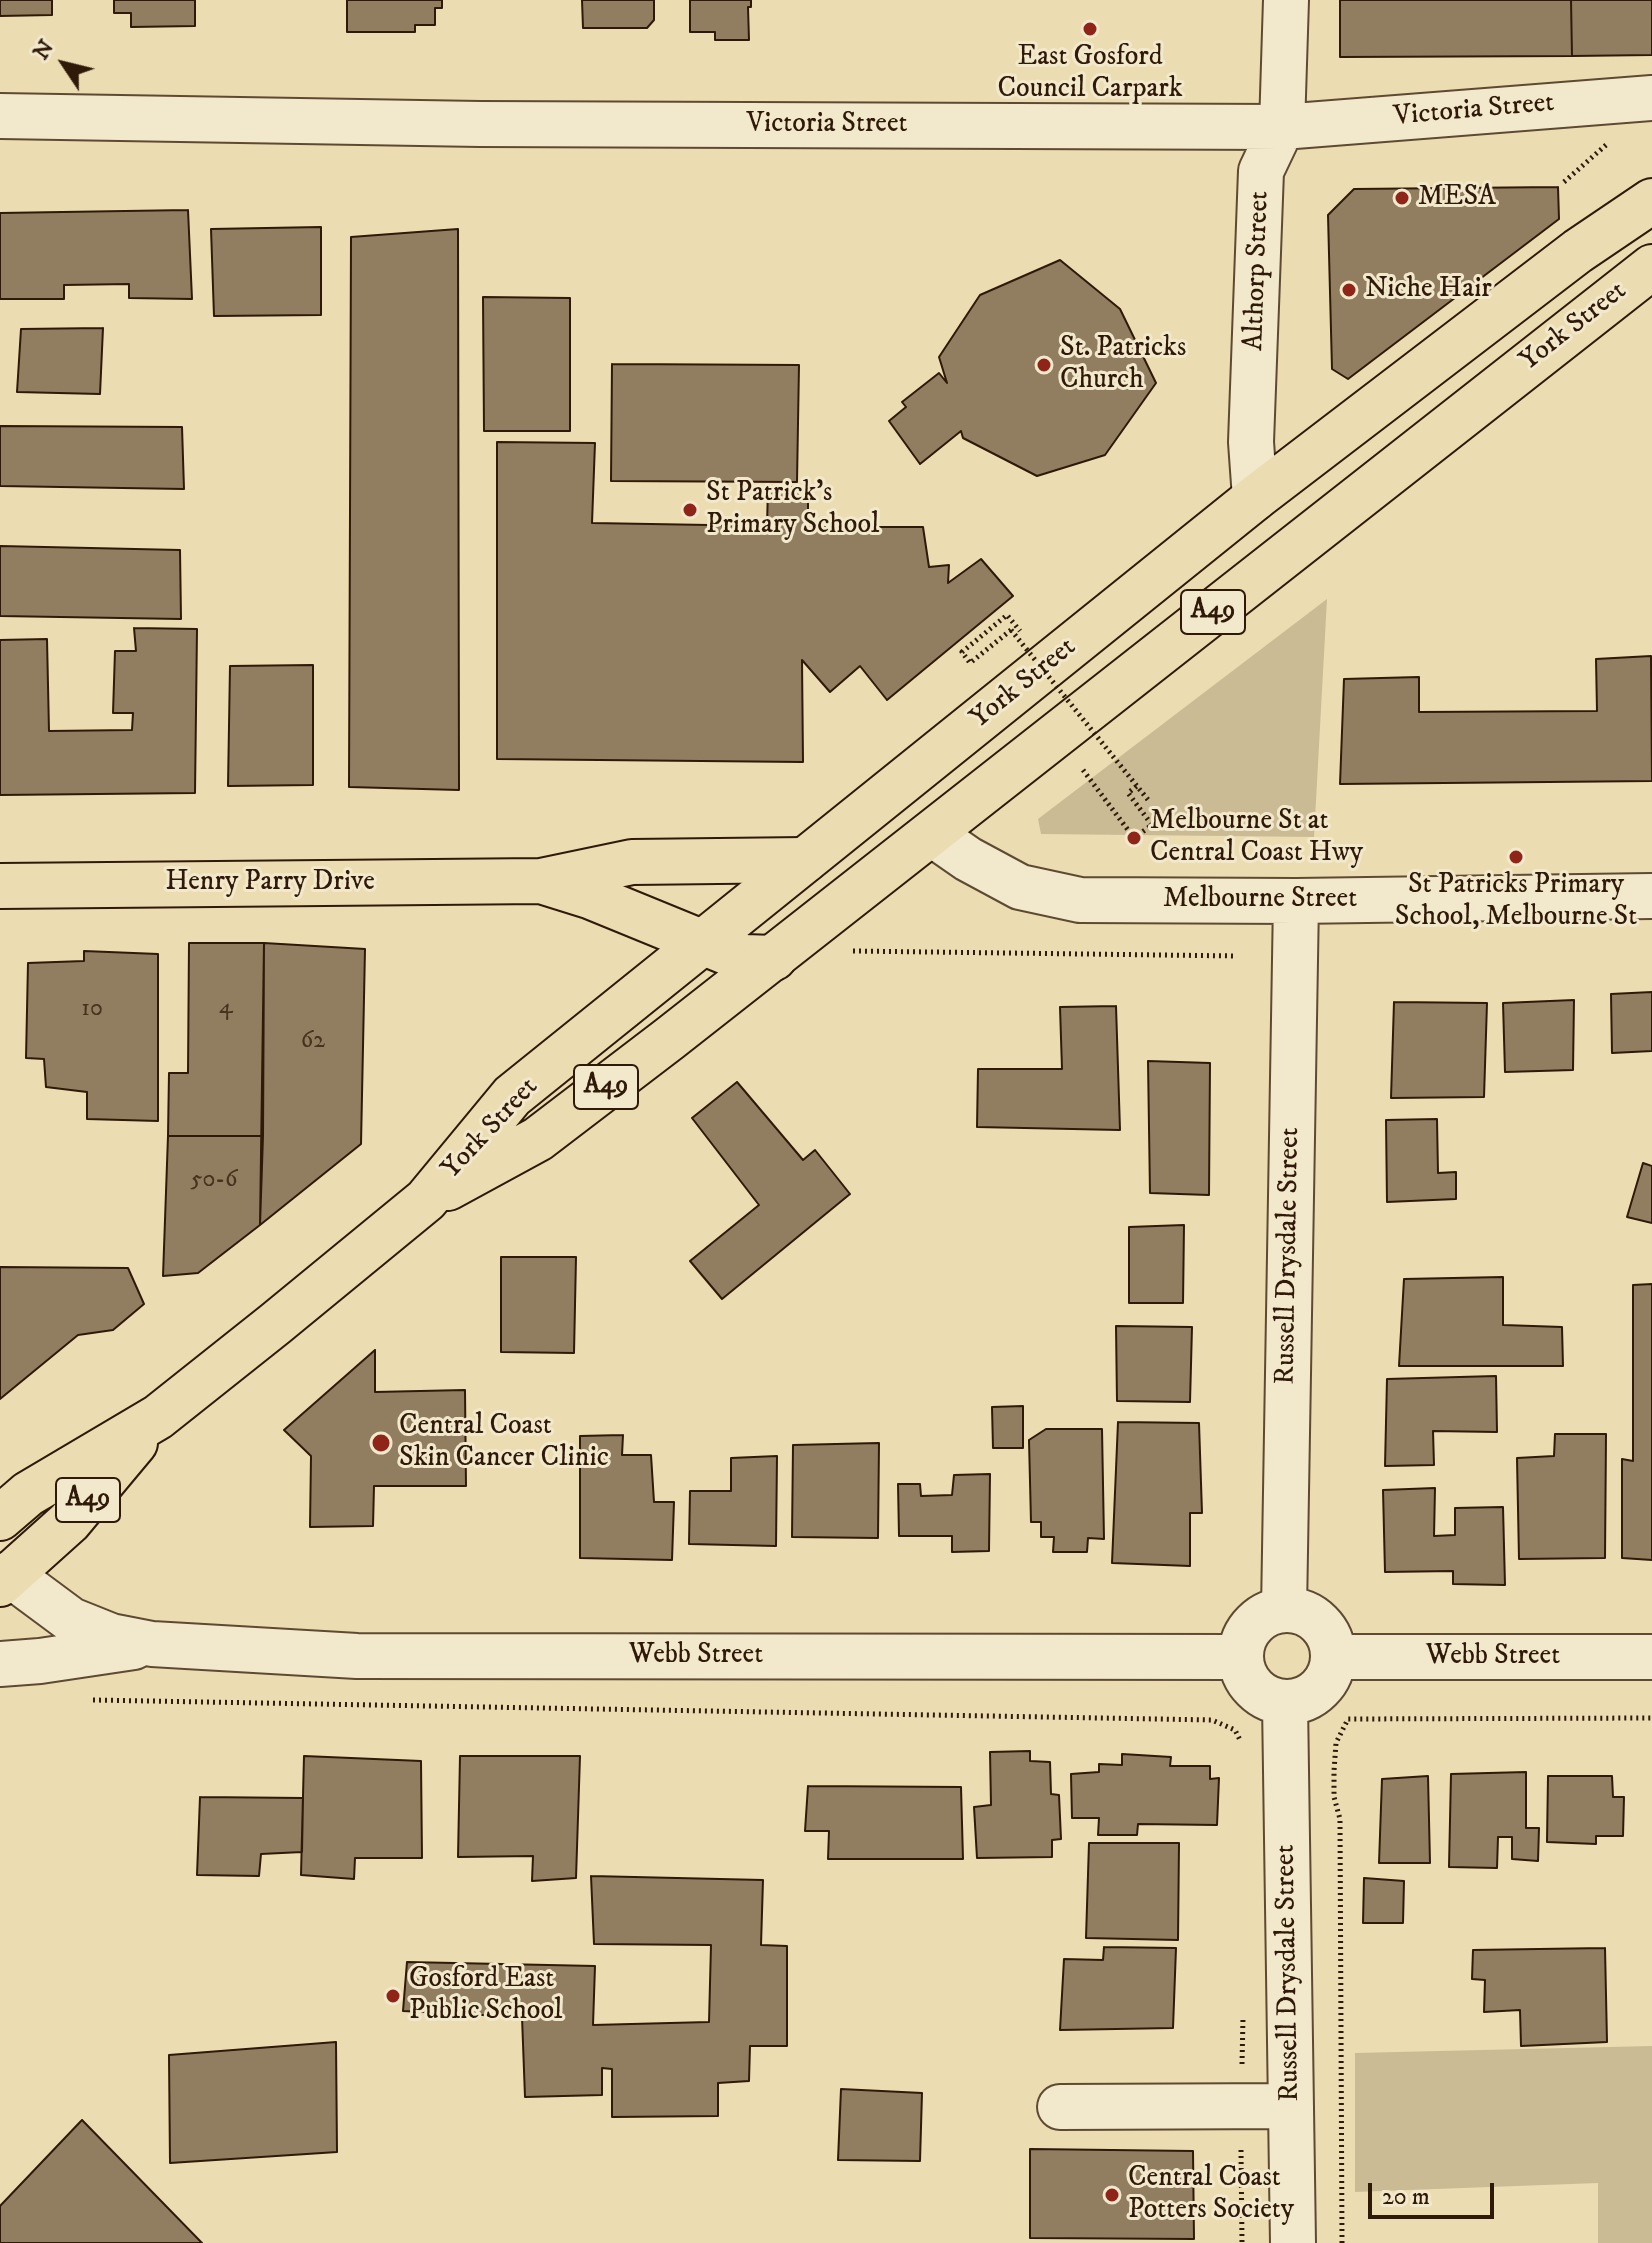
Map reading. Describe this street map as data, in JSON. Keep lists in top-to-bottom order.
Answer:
{
  "streets": {
    "main road": ["York Street", "A49", "Henry Parry Drive"],
    "street": [
      "Victoria Street",
      "Althorp Street",
      "Melbourne Street",
      "Russell Drysdale Street",
      "Webb Street"
    ]
  },
  "crossings": [
    ["Victoria Street", "Althorp Street"],
    ["Althorp Street", "York Street"],
    ["York Street", "Henry Parry Drive"],
    ["York Street", "Melbourne Street"],
    ["York Street", "Webb Street"],
    ["Melbourne Street", "Russell Drysdale Street"],
    ["Russell Drysdale Street", "Webb Street"]
  ],
  "places": [
    "East Gosford Council Carpark",
    "MESA",
    "Niche Hair",
    "St. Patricks Church",
    "St Patrick's Primary School",
    "Melbourne St at Central Coast Hwy",
    "St Patricks Primary School, Melbourne St",
    "Central Coast Skin Cancer Clinic",
    "Gosford East Public School",
    "Central Coast Potters Society"
  ],
  "house_numbers": [
    "4",
    "10",
    "62",
    "50-6"
  ],
  "scale_bar": "20 m",
  "north": "top left"
}
